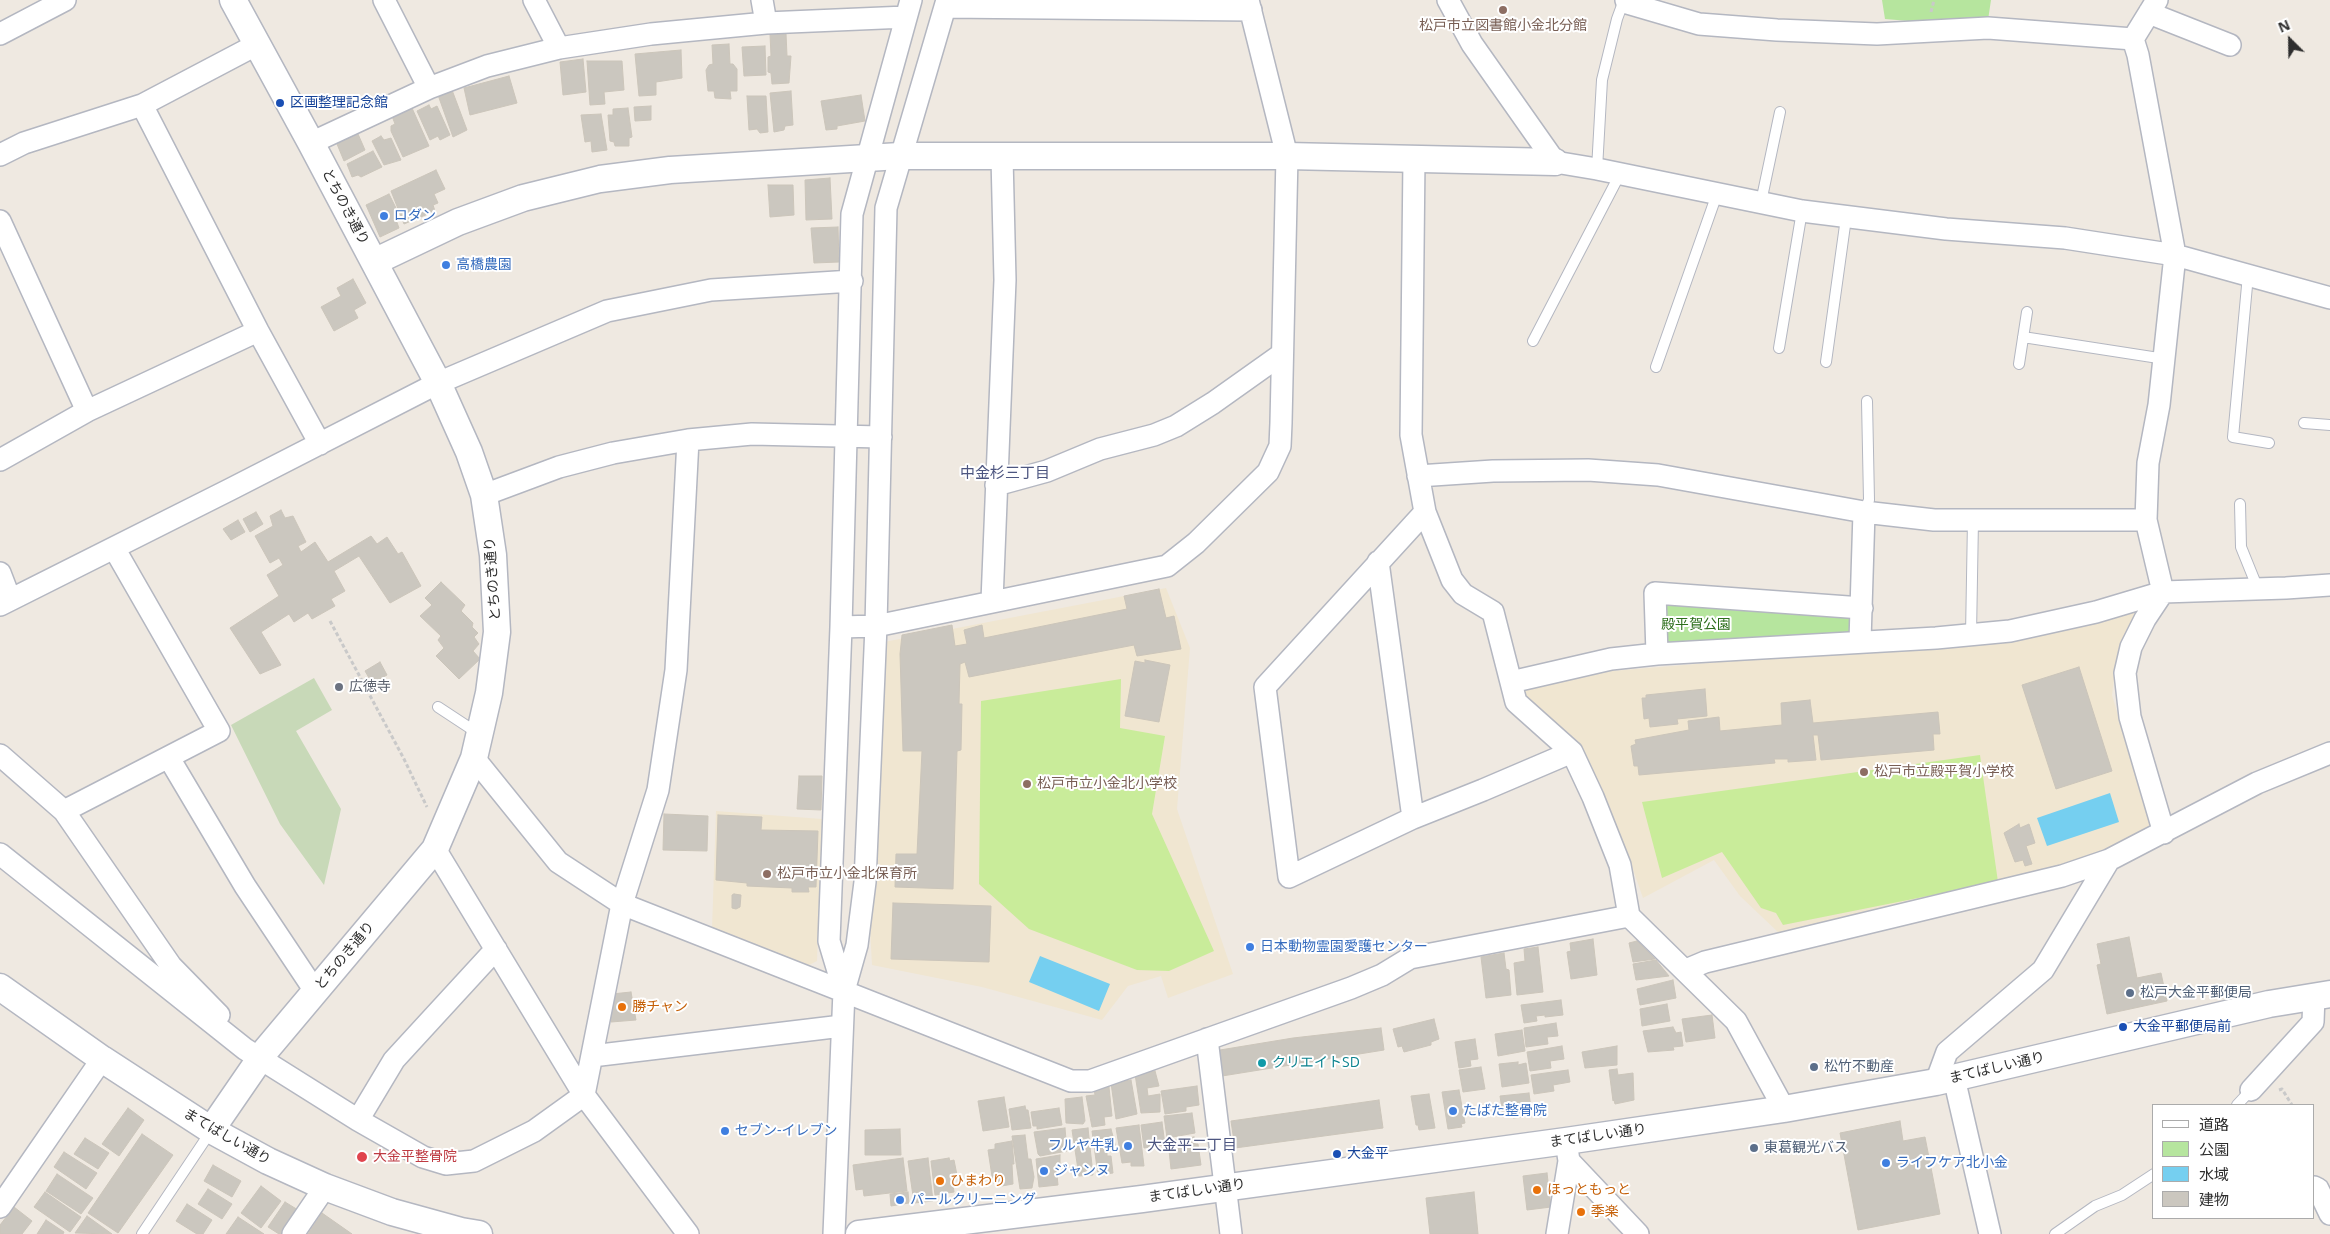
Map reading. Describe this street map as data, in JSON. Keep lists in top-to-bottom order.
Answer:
{
  "streets": {
    "street": ["とちのき通り", "まてばしい通り"]
  },
  "crossings": [
    ["とちのき通り", "まてばしい通り"]
  ],
  "districts": ["中金杉三丁目", "大金平二丁目"],
  "parks": ["殿平賀公園"],
  "places": [
    "松戸市立図書館小金北分館",
    "区画整理記念館",
    "ロダン",
    "高橋農園",
    "広徳寺",
    "松戸市立殿平賀小学校",
    "松戸市立小金北小学校",
    "松戸市立小金北保育所",
    "日本動物霊園愛護センター",
    "松戸大金平郵便局",
    "勝チャン",
    "大金平郵便局前",
    "クリエイトSD",
    "松竹不動産",
    "たばた整骨院",
    "セブン-イレブン",
    "フルヤ牛乳",
    "東葛観光バス",
    "大金平",
    "大金平整骨院",
    "ライフケア北小金",
    "ジャンヌ",
    "ひまわり",
    "ほっともっと",
    "パールクリーニング",
    "季楽"
  ],
  "legend": [
    "道路",
    "公園",
    "水域",
    "建物"
  ],
  "north": "top left"
}
